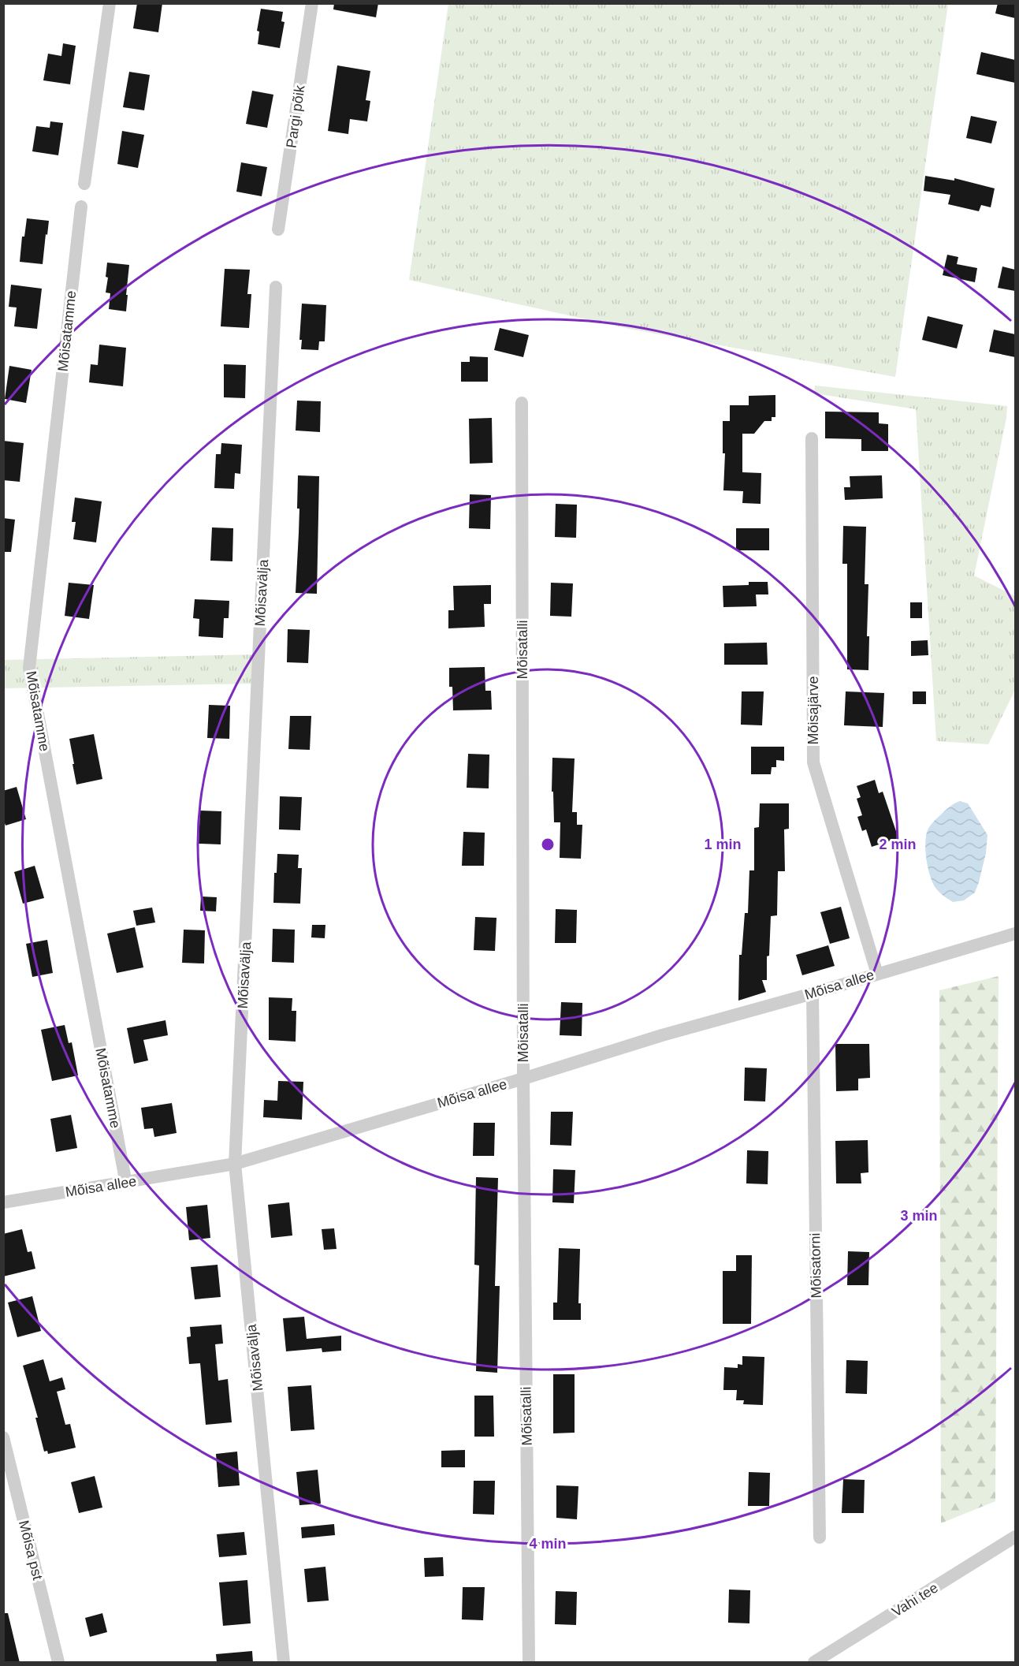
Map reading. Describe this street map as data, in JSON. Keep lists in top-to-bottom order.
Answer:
{
  "streets": {
    "street": [
      "Pargi põik",
      "Mõisatamme",
      "Mõisavälja",
      "Mõisatalli",
      "Mõisajärve",
      "Mõisa allee",
      "Mõisatorni",
      "Mõisa pst",
      "Vahi tee"
    ]
  },
  "crossings": [
    ["Mõisatamme", "Mõisa allee"],
    ["Mõisavälja", "Mõisa allee"],
    ["Mõisatalli", "Mõisa allee"],
    ["Mõisajärve", "Mõisa allee"],
    ["Mõisa allee", "Mõisatorni"]
  ],
  "rings": [
    "1 min",
    "2 min",
    "3 min",
    "4 min"
  ]
}
